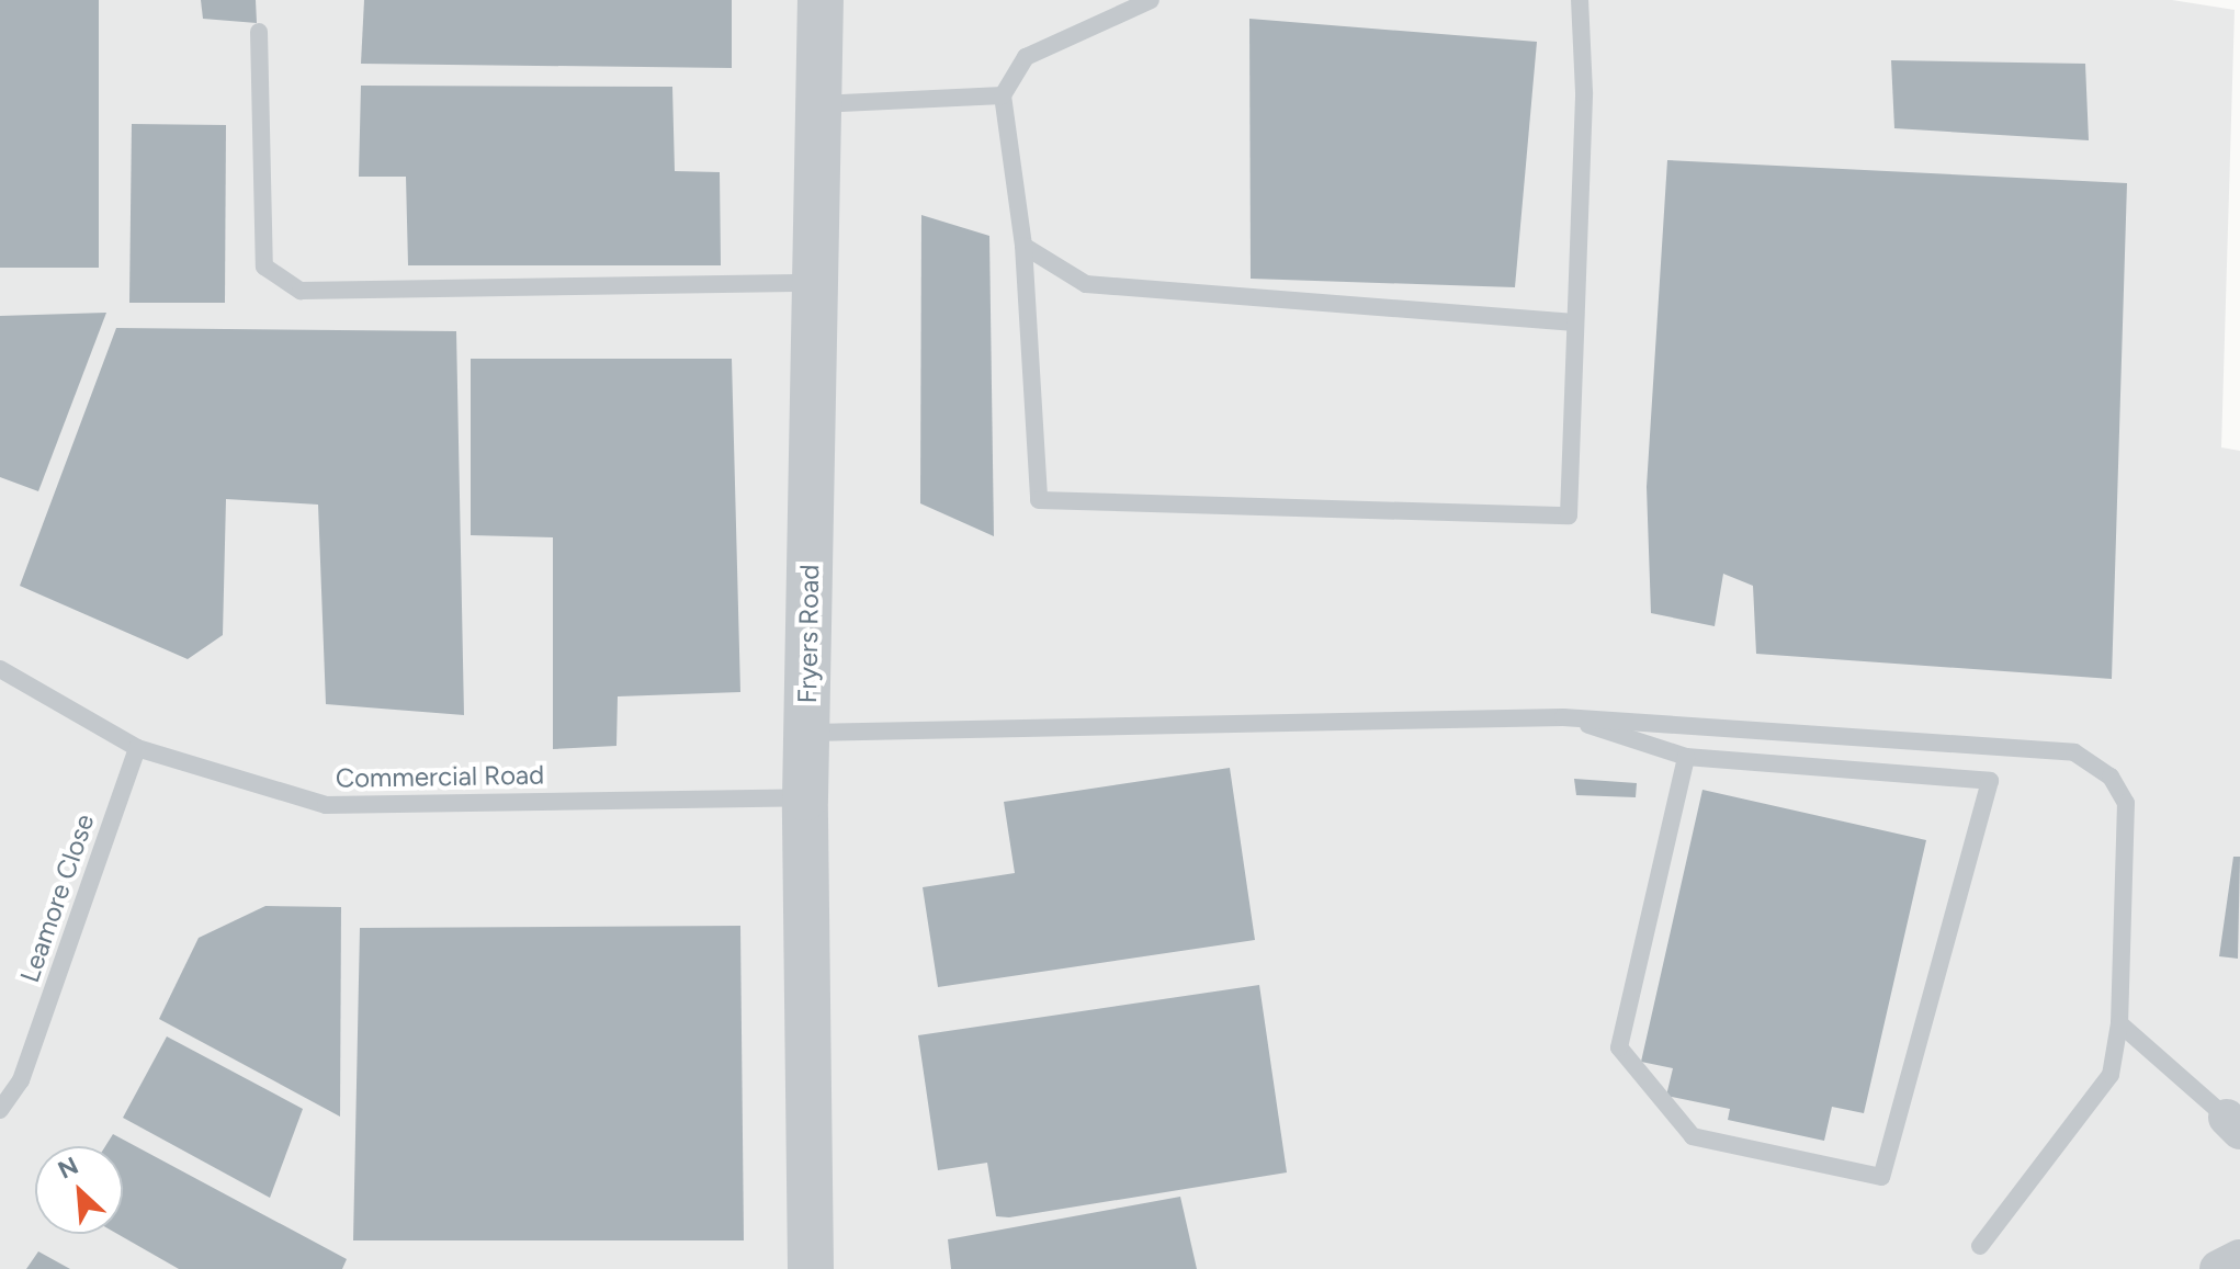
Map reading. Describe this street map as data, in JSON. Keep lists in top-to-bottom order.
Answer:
{
  "streets": {
    "street": ["Fryers Road"],
    "lane": ["Commercial Road", "Leamore Close"]
  },
  "crossings": [
    ["Fryers Road", "Commercial Road"],
    ["Commercial Road", "Leamore Close"]
  ],
  "north": "top left"
}
